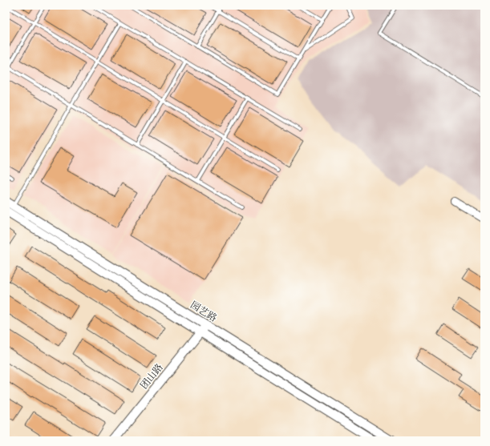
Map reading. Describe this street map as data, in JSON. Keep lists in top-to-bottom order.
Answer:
{
  "streets": {
    "street": ["园艺路", "团山路"]
  },
  "crossings": [
    ["园艺路", "团山路"]
  ]
}
